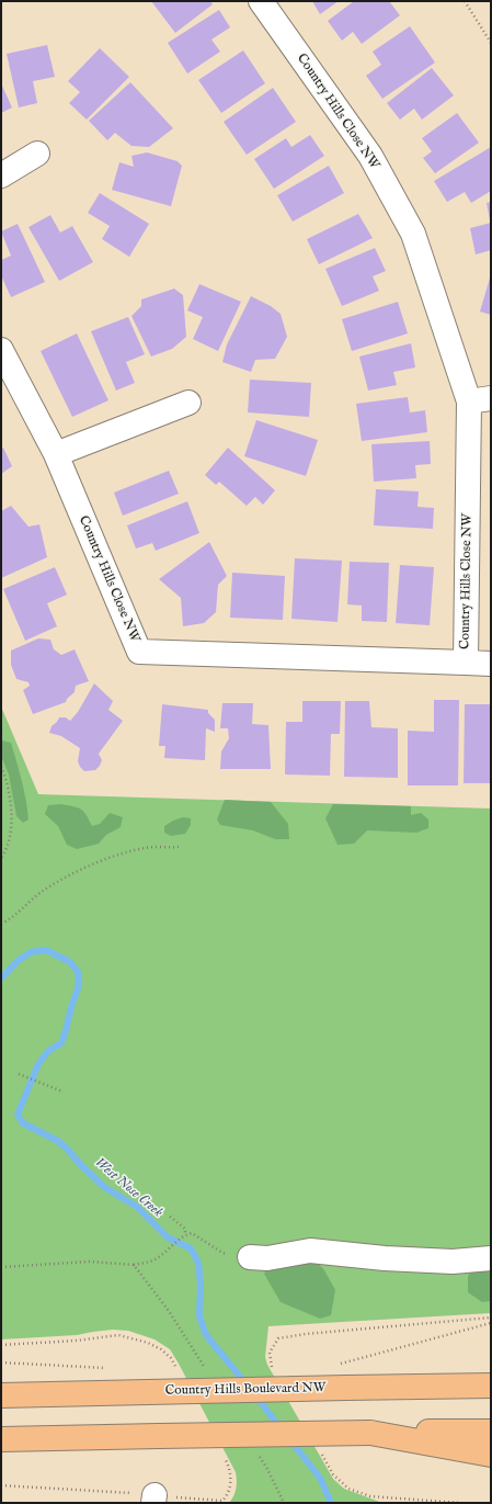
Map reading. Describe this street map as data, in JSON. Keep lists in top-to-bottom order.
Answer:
{
  "streets": {
    "main road": ["Country Hills Boulevard NW"],
    "street": ["Country Hills Close NW"]
  },
  "water": ["West Nose Creek"]
}
